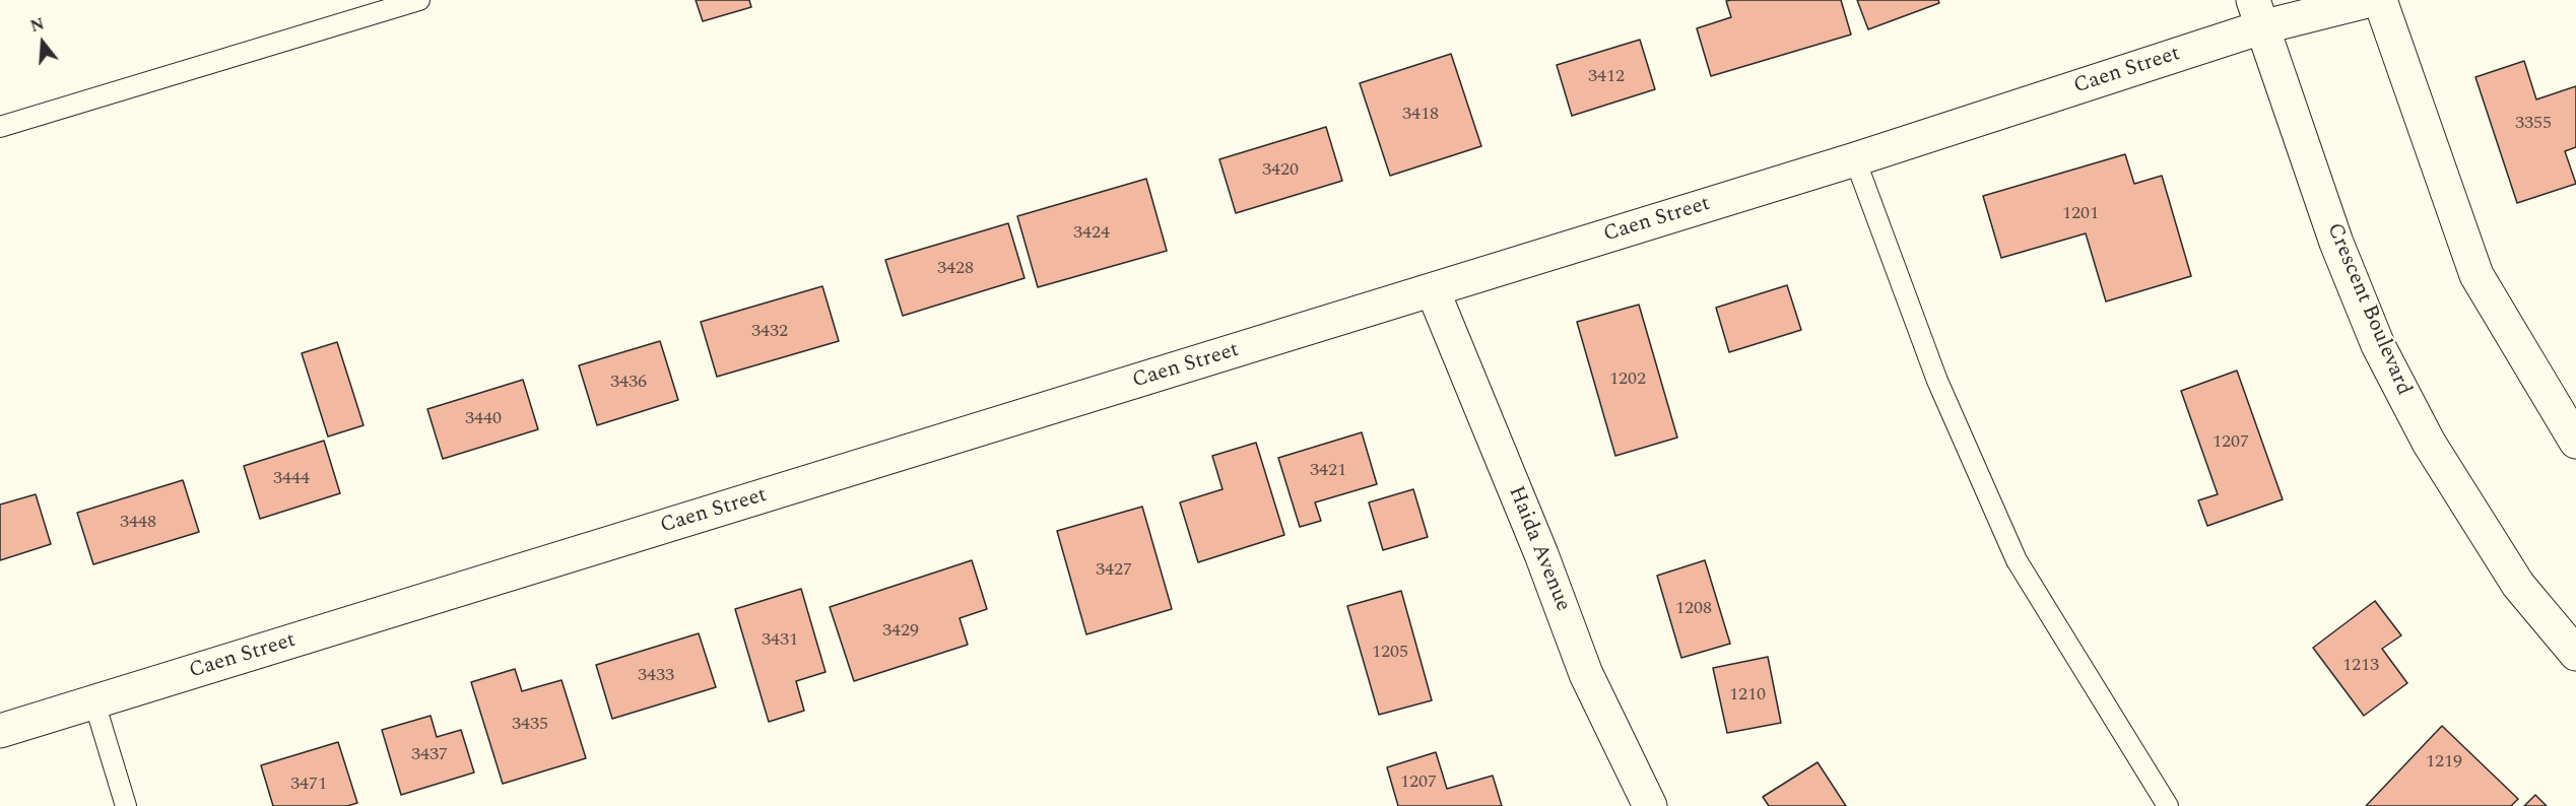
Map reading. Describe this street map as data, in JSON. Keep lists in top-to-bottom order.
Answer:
{
  "streets": {
    "street": ["Caen Street", "Crescent Boulevard", "Haida Avenue"]
  },
  "crossings": [
    ["Caen Street", "Crescent Boulevard"],
    ["Caen Street", "Haida Avenue"]
  ],
  "house_numbers": [
    "3412",
    "3418",
    "3355",
    "3420",
    "1201",
    "3424",
    "3428",
    "3432",
    "1202",
    "3436",
    "3440",
    "1207",
    "3421",
    "3444",
    "3448",
    "3427",
    "1208",
    "3429",
    "3431",
    "1205",
    "1213",
    "3433",
    "1210",
    "3435",
    "3437",
    "1219",
    "1207",
    "3471"
  ],
  "north": "top"
}
